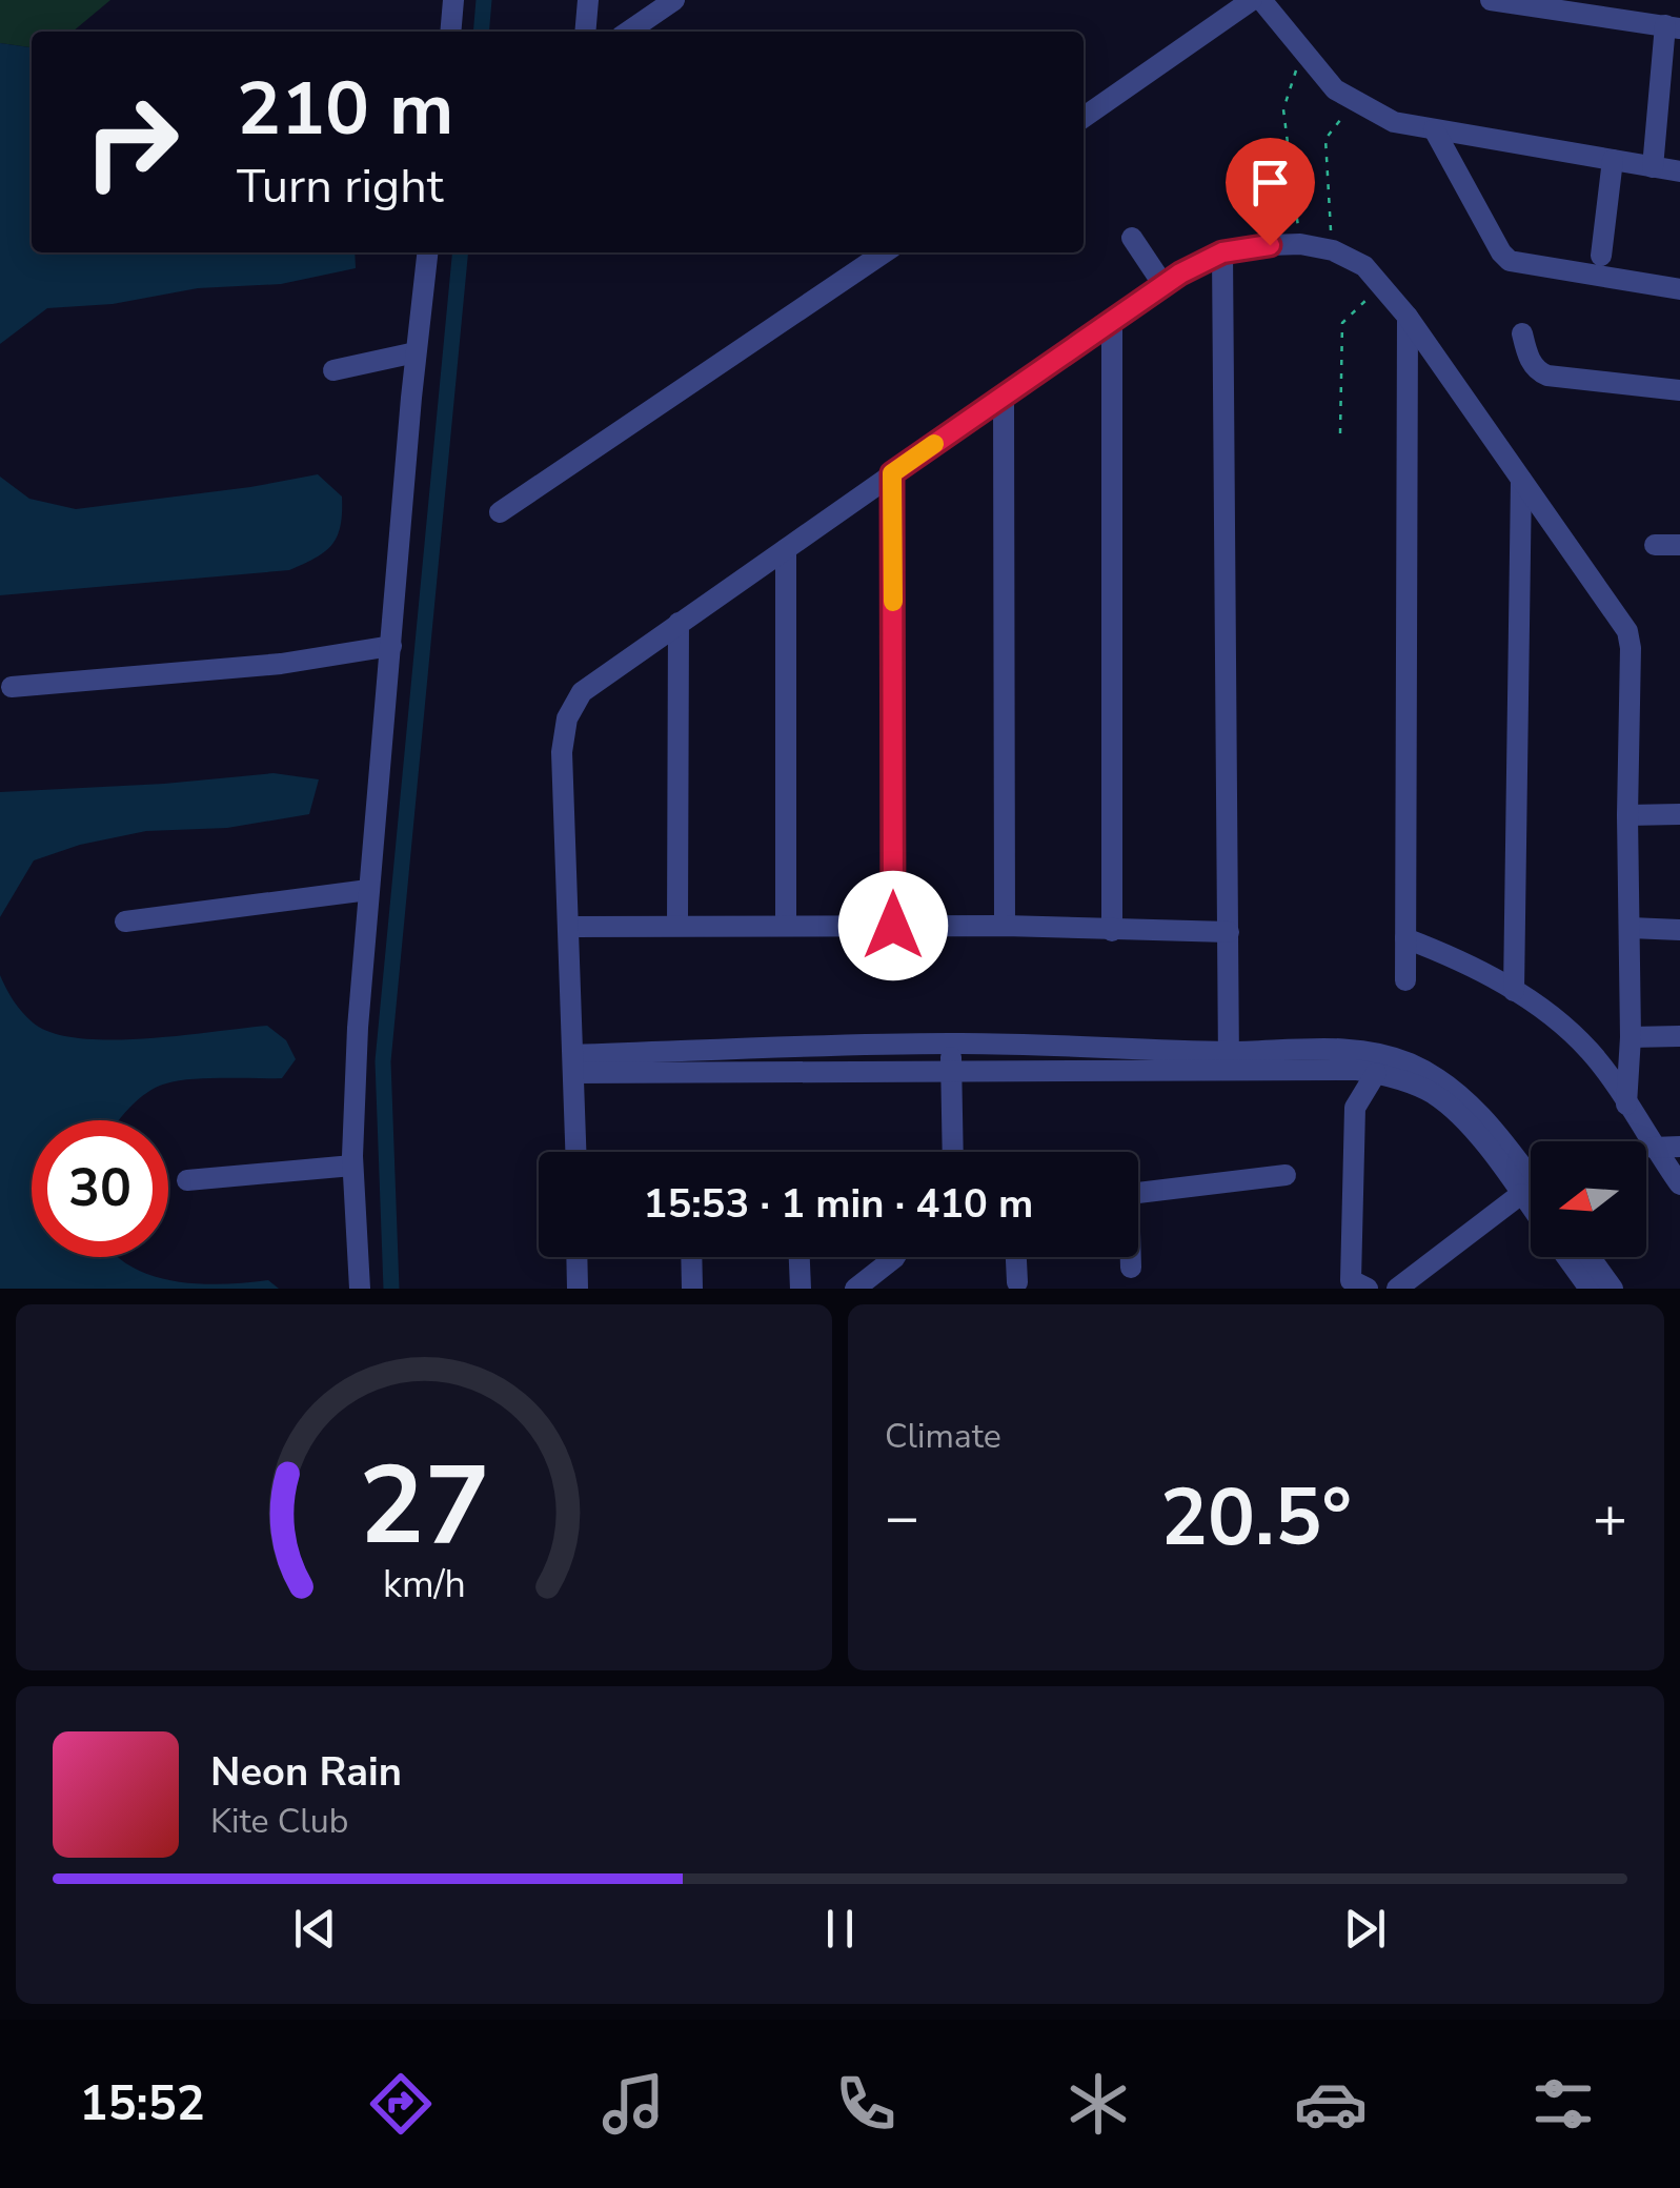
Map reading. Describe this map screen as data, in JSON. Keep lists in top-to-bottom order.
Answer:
{
  "north": "left",
  "page": {
    "turn": ["210 m", "Turn right"],
    "limit": "30",
    "trip": "15:53 · 1 min · 410 m",
    "tile": "Climate",
    "heat": ["−", "20.5°", "+"],
    "song": ["Neon Rain", "Kite Club"],
    "tabs": "15:52",
    "gauge": ["27", "km/h"]
  }
}
